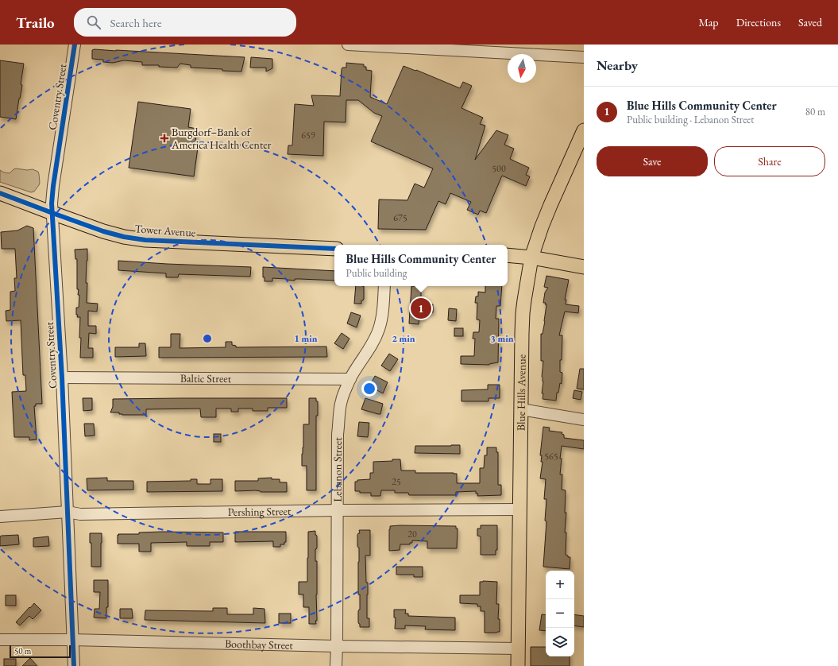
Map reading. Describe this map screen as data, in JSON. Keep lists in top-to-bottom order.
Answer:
{
  "streets": {
    "main road": ["Tower Avenue", "Blue Hills Avenue"],
    "street": [
      "Coventry Street",
      "Baltic Street",
      "Lebanon Street",
      "Pershing Street",
      "Boothbay Street"
    ]
  },
  "crossings": [
    ["Coventry Street", "Tower Avenue"],
    ["Coventry Street", "Baltic Street"],
    ["Coventry Street", "Pershing Street"],
    ["Coventry Street", "Boothbay Street"],
    ["Baltic Street", "Lebanon Street"],
    ["Blue Hills Avenue", "Pershing Street"],
    ["Blue Hills Avenue", "Boothbay Street"],
    ["Lebanon Street", "Pershing Street"],
    ["Lebanon Street", "Boothbay Street"]
  ],
  "places": {
    "health": ["Burgdorf–Bank of America Health Center"]
  },
  "house_numbers": [
    "659",
    "500",
    "675",
    "565",
    "25",
    "20"
  ],
  "scale_bar": "50 m",
  "north": "bottom",
  "page": {
    "header": "Trailo",
    "search": "Search here",
    "nav": ["Map", "Directions", "Saved"],
    "heading": "Nearby",
    "list": [
      {
        "mark": "1",
        "name": "Blue Hills Community Center",
        "note": "Public building · Lebanon Street",
        "value": "80 m"
      }
    ],
    "buttons": ["Save", "Share"],
    "popup": ["Blue Hills Community Center", "Public building"],
    "pins": "1",
    "map_buttons": ["+", "−"],
    "scale": "50 m"
  },
  "rings": ["1 min", "2 min", "3 min"]
}
